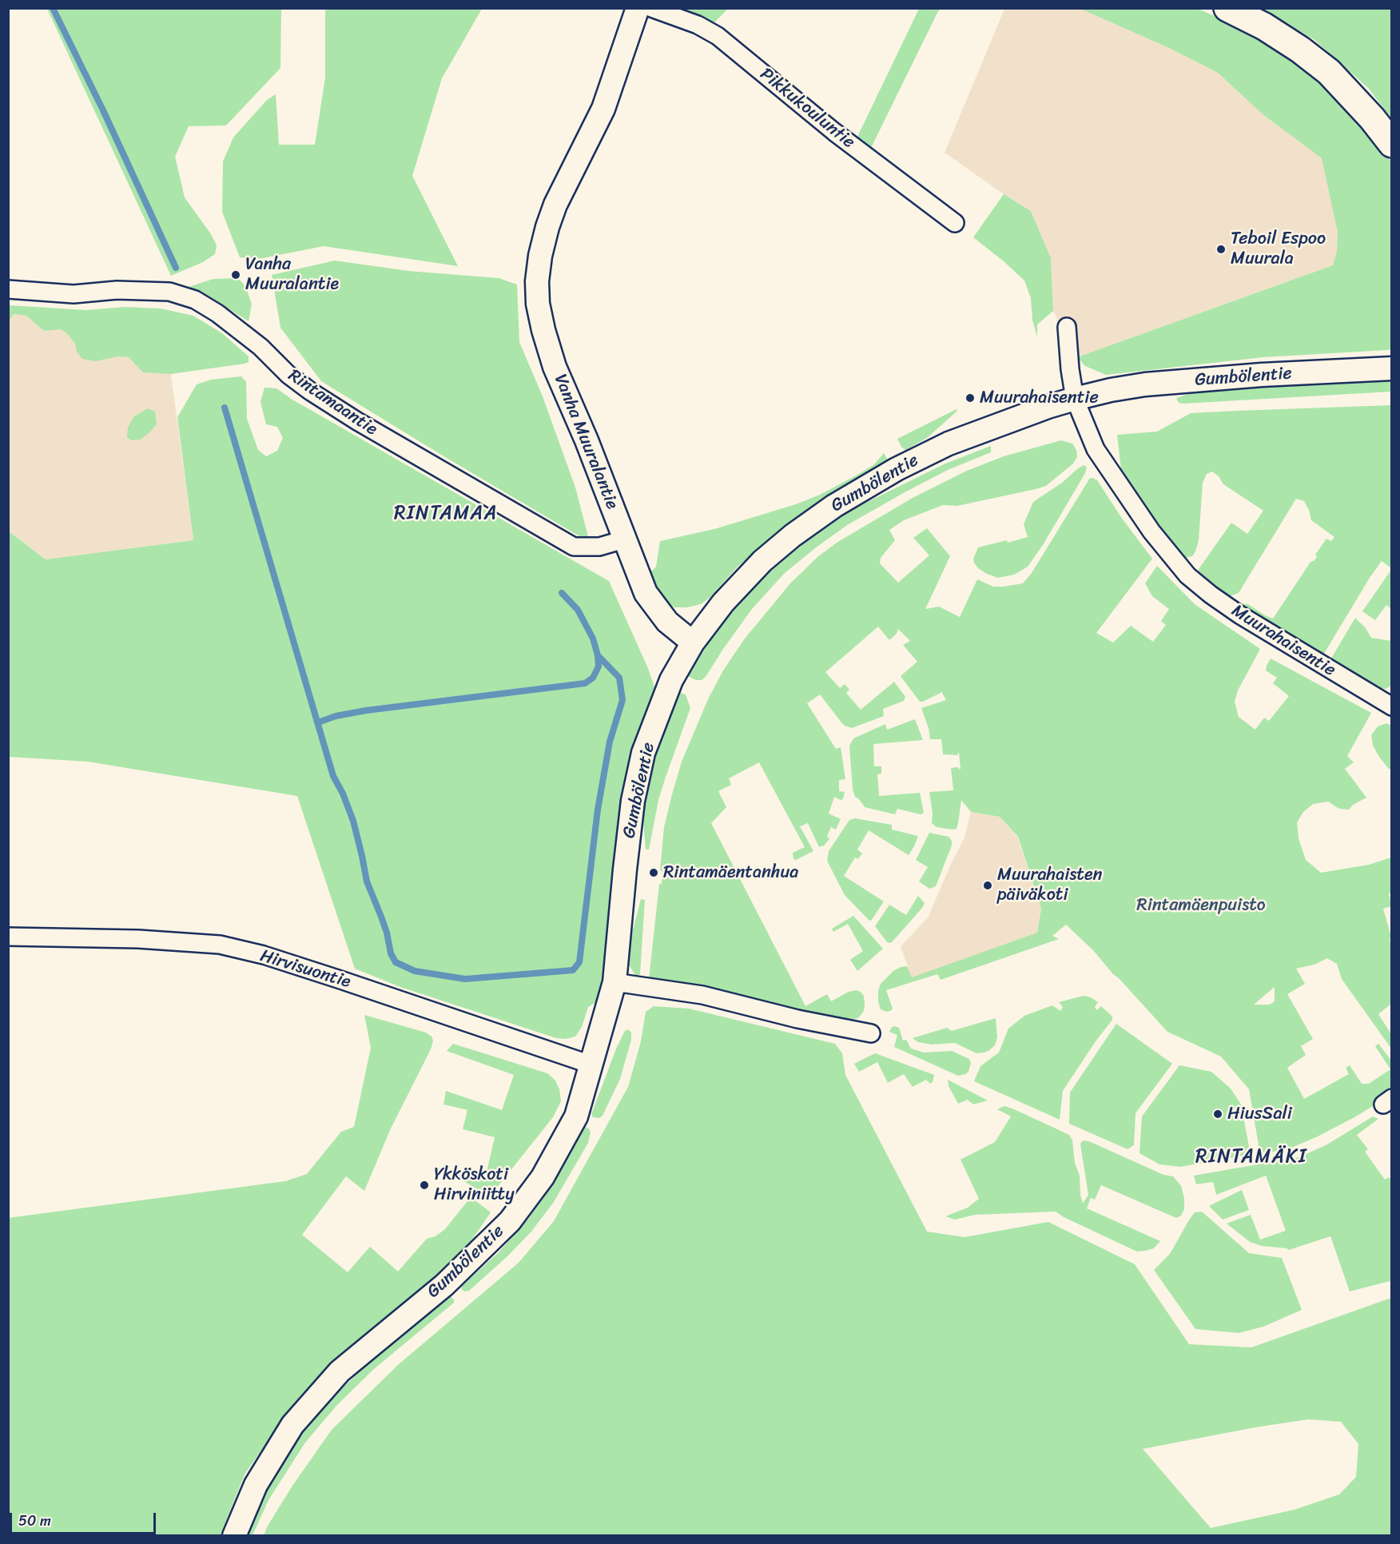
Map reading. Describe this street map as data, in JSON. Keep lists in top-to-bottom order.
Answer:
{
  "streets": {
    "main road": ["Gumbölentie", "Vanha Muuralantie"],
    "street": [
      "Pikkukouluntie",
      "Rintamaantie",
      "Muurahaisentie",
      "Hirvisuontie"
    ]
  },
  "crossings": [
    ["Gumbölentie", "Vanha Muuralantie"],
    ["Gumbölentie", "Muurahaisentie"],
    ["Gumbölentie", "Hirvisuontie"],
    ["Rintamaantie", "Vanha Muuralantie"]
  ],
  "districts": ["RINTAMAA", "RINTAMÄKI"],
  "parks": ["Rintamäenpuisto"],
  "places": [
    "Teboil Espoo Muurala",
    "Vanha Muuralantie",
    "Muurahaisentie",
    "Rintamäentanhua",
    "Muurahaisten päiväkoti",
    "HiusSali",
    "Ykköskoti Hirviniitty"
  ],
  "scale_bar": "50 m"
}
